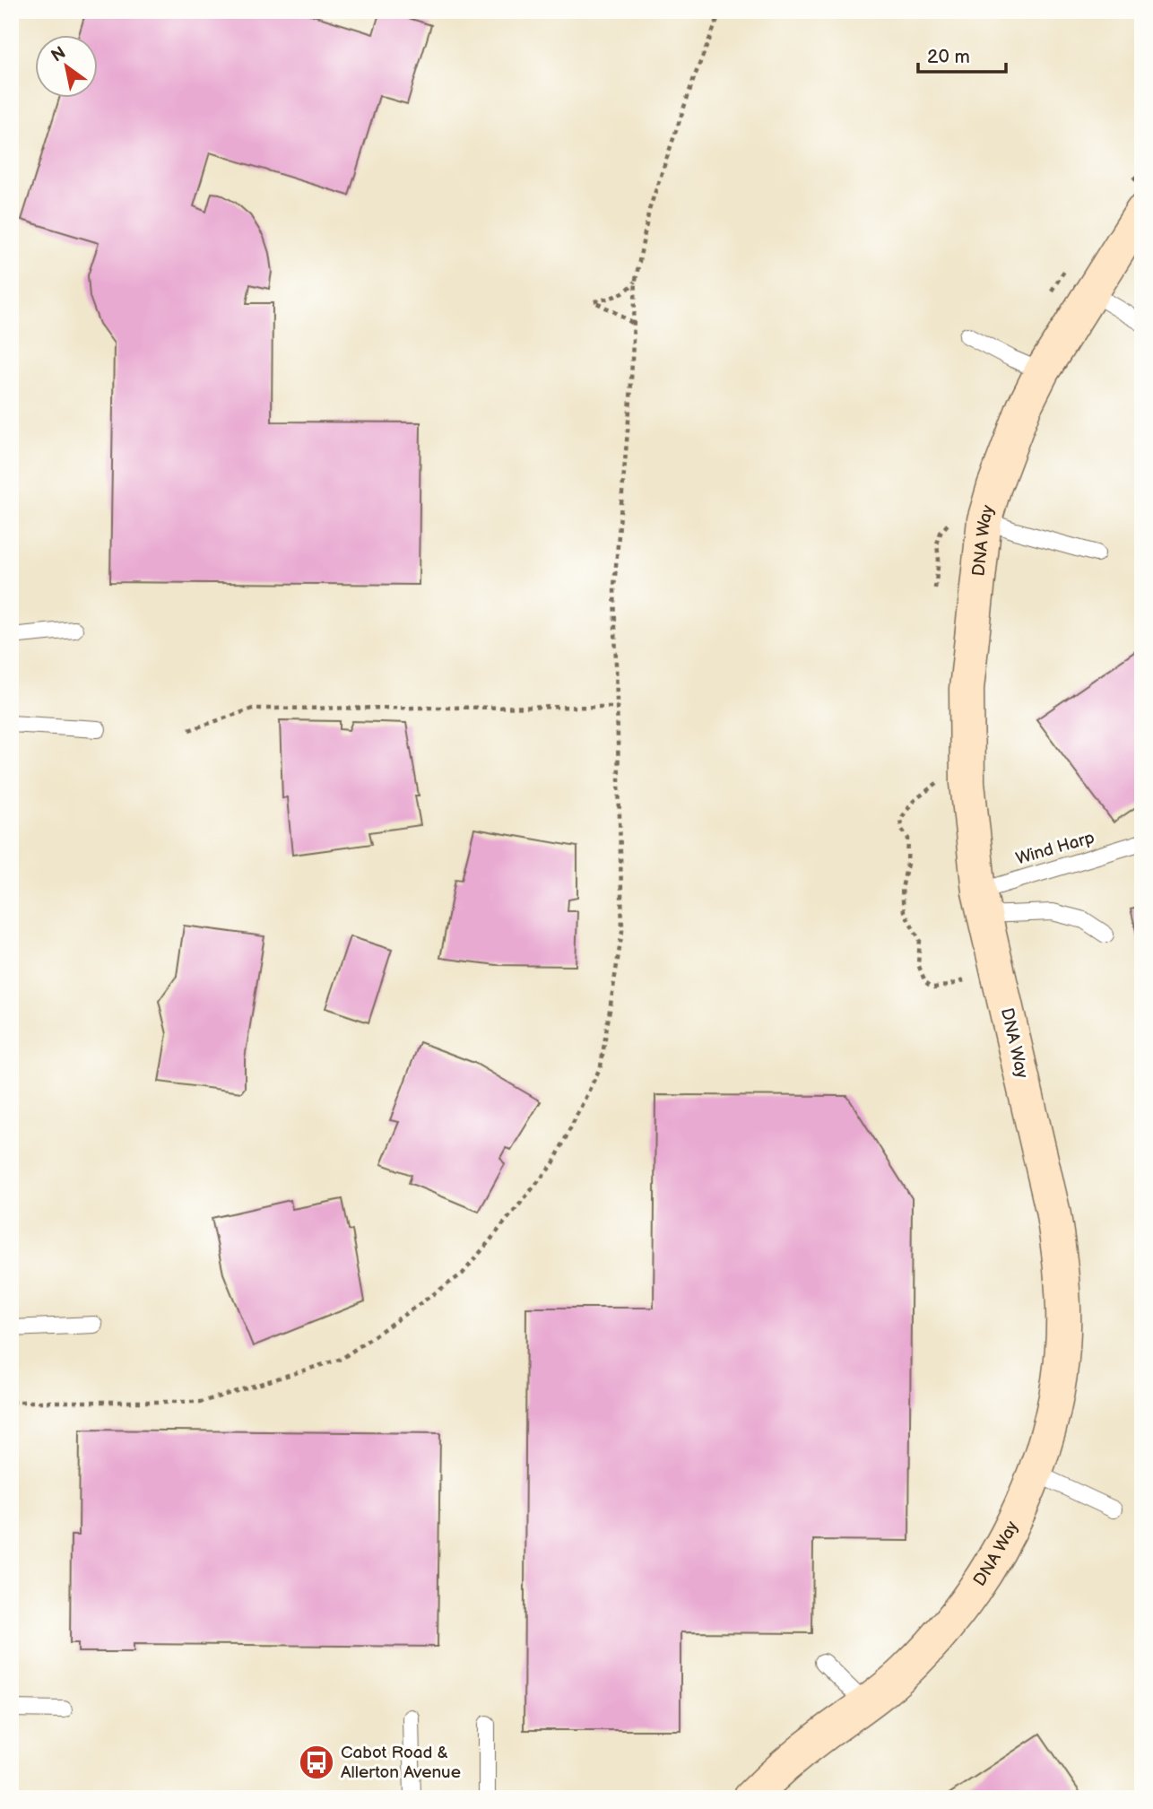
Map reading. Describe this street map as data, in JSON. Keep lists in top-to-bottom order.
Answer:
{
  "streets": {
    "main road": ["DNA Way"],
    "lane": ["Wind Harp"]
  },
  "crossings": [
    ["DNA Way", "Wind Harp"]
  ],
  "places": {
    "bus stop": ["Cabot Road & Allerton Avenue"]
  },
  "scale_bar": "20 m",
  "north": "top left"
}
